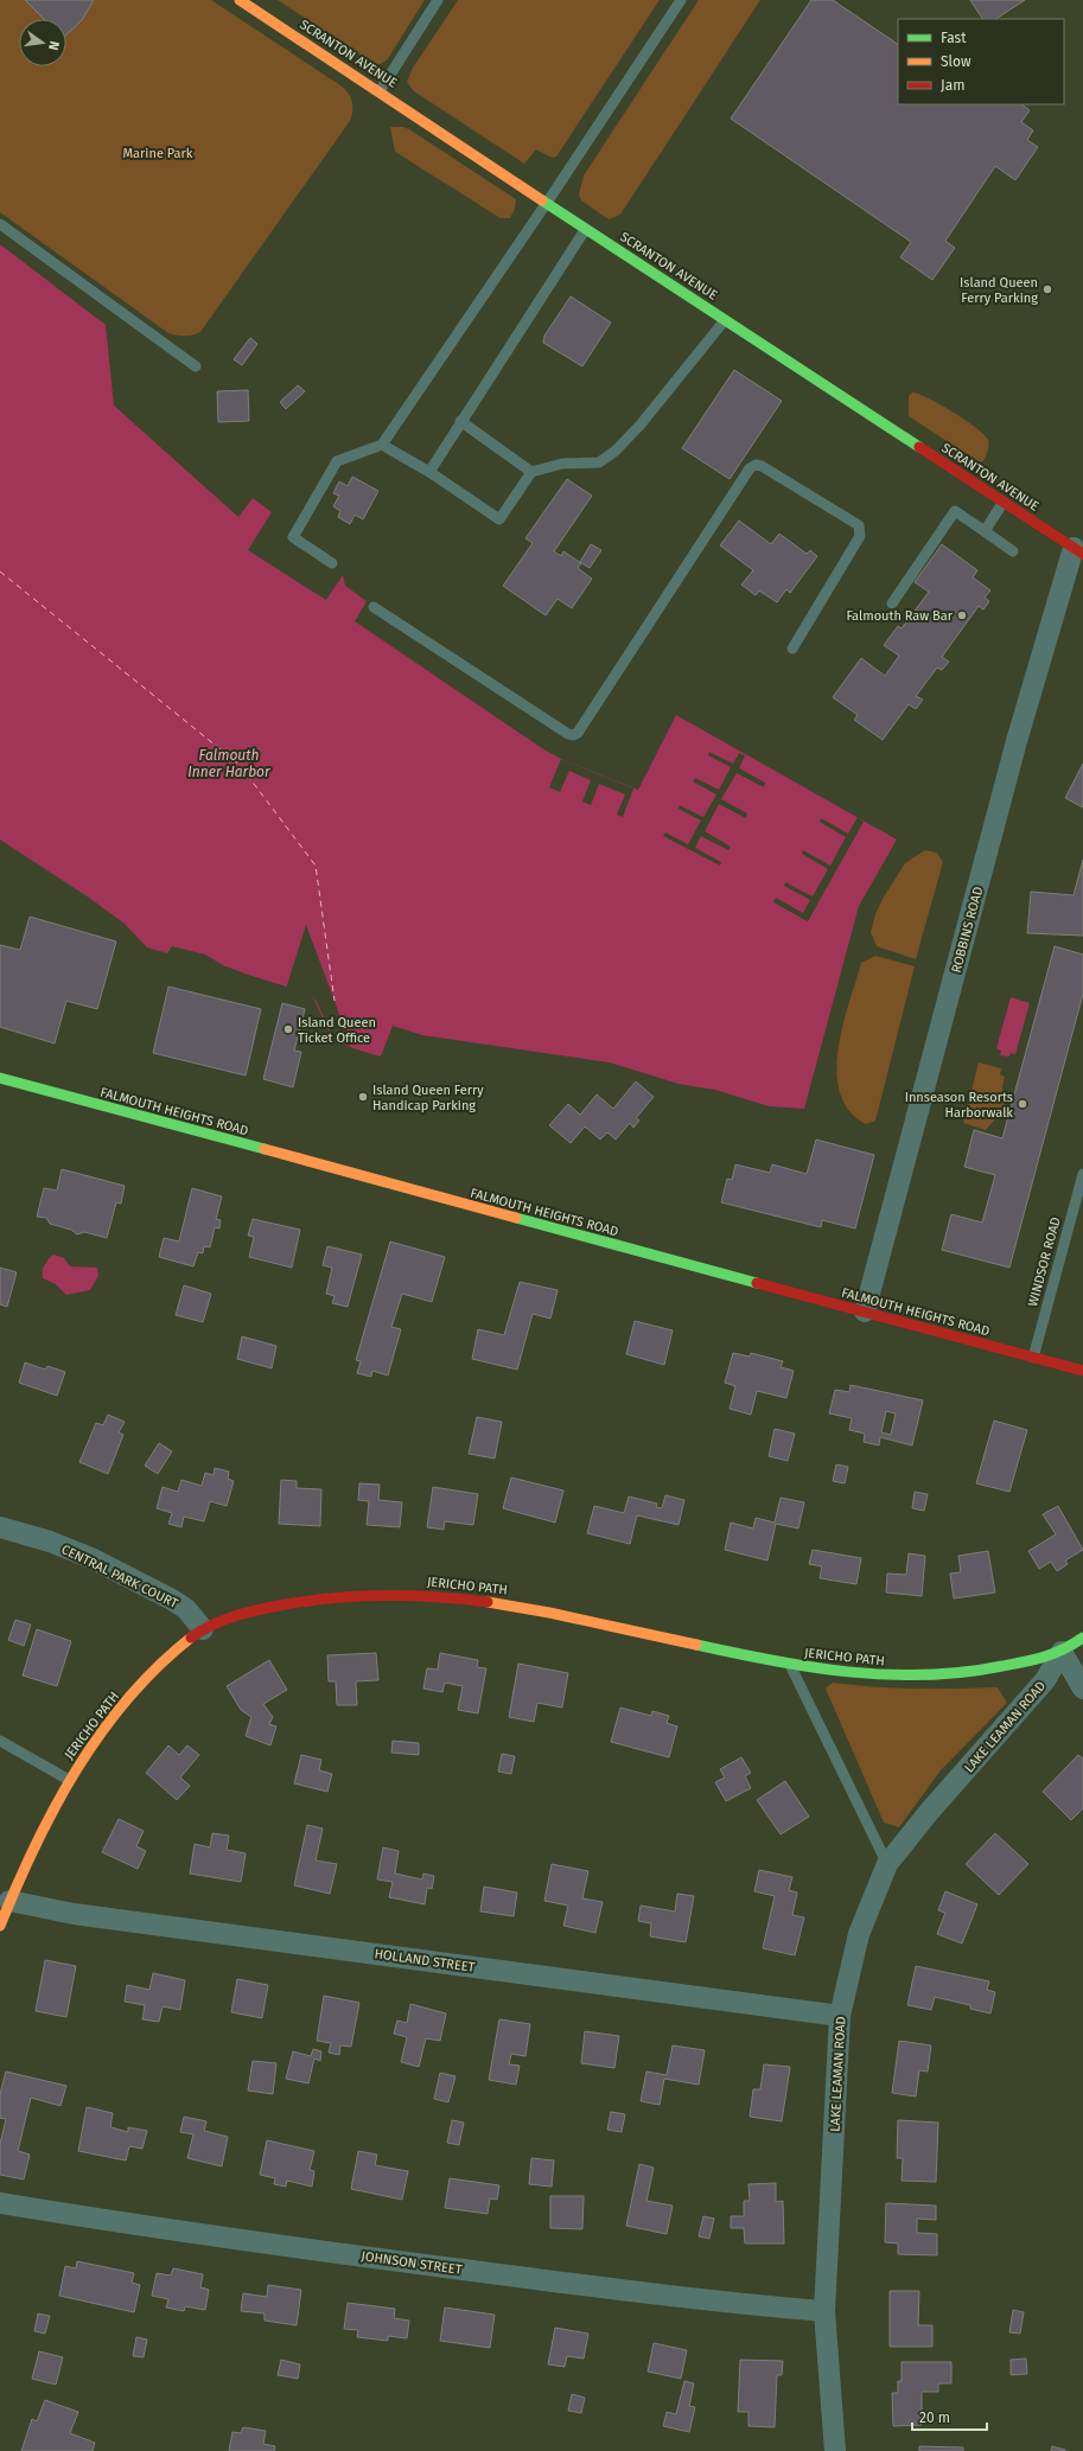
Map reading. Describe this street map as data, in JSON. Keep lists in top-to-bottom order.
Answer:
{
  "streets": {
    "street": [
      "SCRANTON AVENUE",
      "ROBBINS ROAD",
      "FALMOUTH HEIGHTS ROAD",
      "CENTRAL PARK COURT",
      "JERICHO PATH",
      "LAKE LEAMAN ROAD",
      "HOLLAND STREET",
      "JOHNSON STREET"
    ],
    "lane": ["WINDSOR ROAD"]
  },
  "crossings": [
    ["SCRANTON AVENUE", "ROBBINS ROAD"],
    ["ROBBINS ROAD", "FALMOUTH HEIGHTS ROAD"],
    ["FALMOUTH HEIGHTS ROAD", "WINDSOR ROAD"],
    ["CENTRAL PARK COURT", "JERICHO PATH"],
    ["JERICHO PATH", "LAKE LEAMAN ROAD"],
    ["JERICHO PATH", "HOLLAND STREET"],
    ["LAKE LEAMAN ROAD", "HOLLAND STREET"],
    ["LAKE LEAMAN ROAD", "JOHNSON STREET"]
  ],
  "water": ["Falmouth Inner Harbor"],
  "parks": ["Marine Park"],
  "places": [
    "Island Queen Ferry Parking",
    "Falmouth Raw Bar",
    "Island Queen Ticket Office",
    "Island Queen Ferry Handicap Parking",
    "Innseason Resorts Harborwalk"
  ],
  "legend": ["Fast", "Slow", "Jam"],
  "scale_bar": "20 m",
  "north": "right"
}
